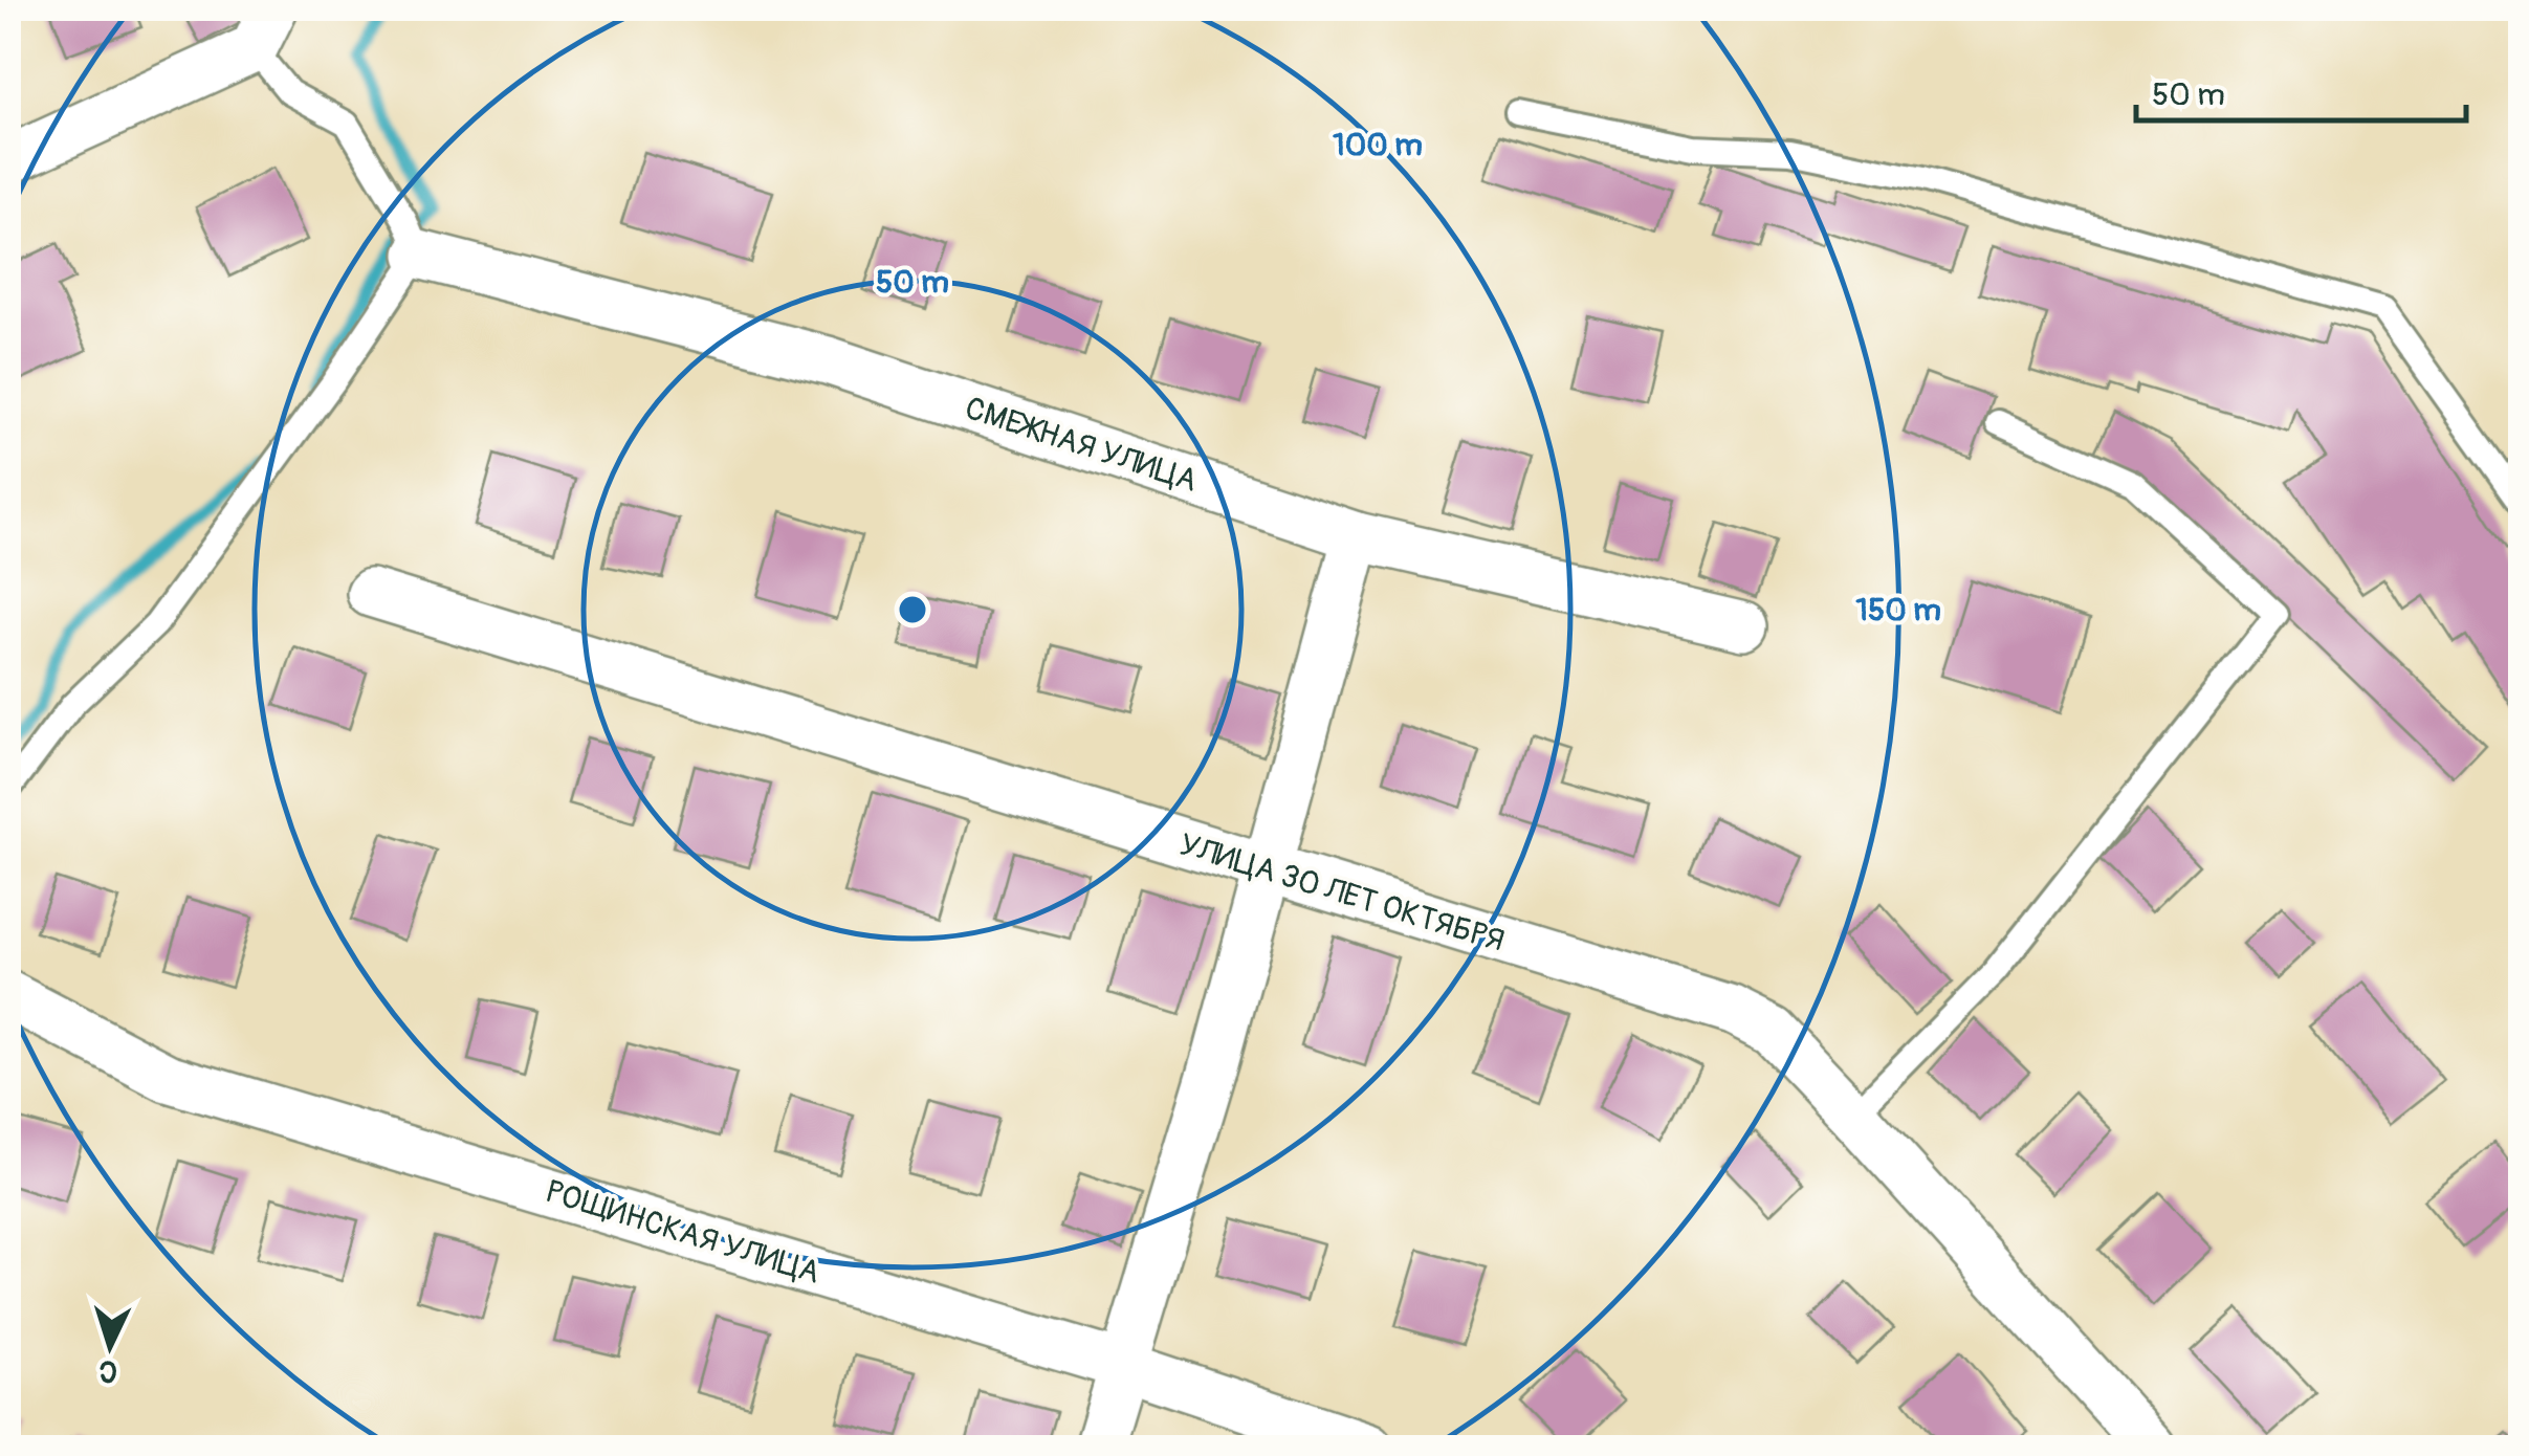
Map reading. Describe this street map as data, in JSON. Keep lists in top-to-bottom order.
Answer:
{
  "streets": {
    "street": ["СМЕЖНАЯ УЛИЦА", "УЛИЦА 30 ЛЕТ ОКТЯБРЯ", "РОЩИНСКАЯ УЛИЦА"]
  },
  "scale_bar": "50 m",
  "north": "bottom",
  "rings": ["100 m", "50 m", "150 m"]
}
